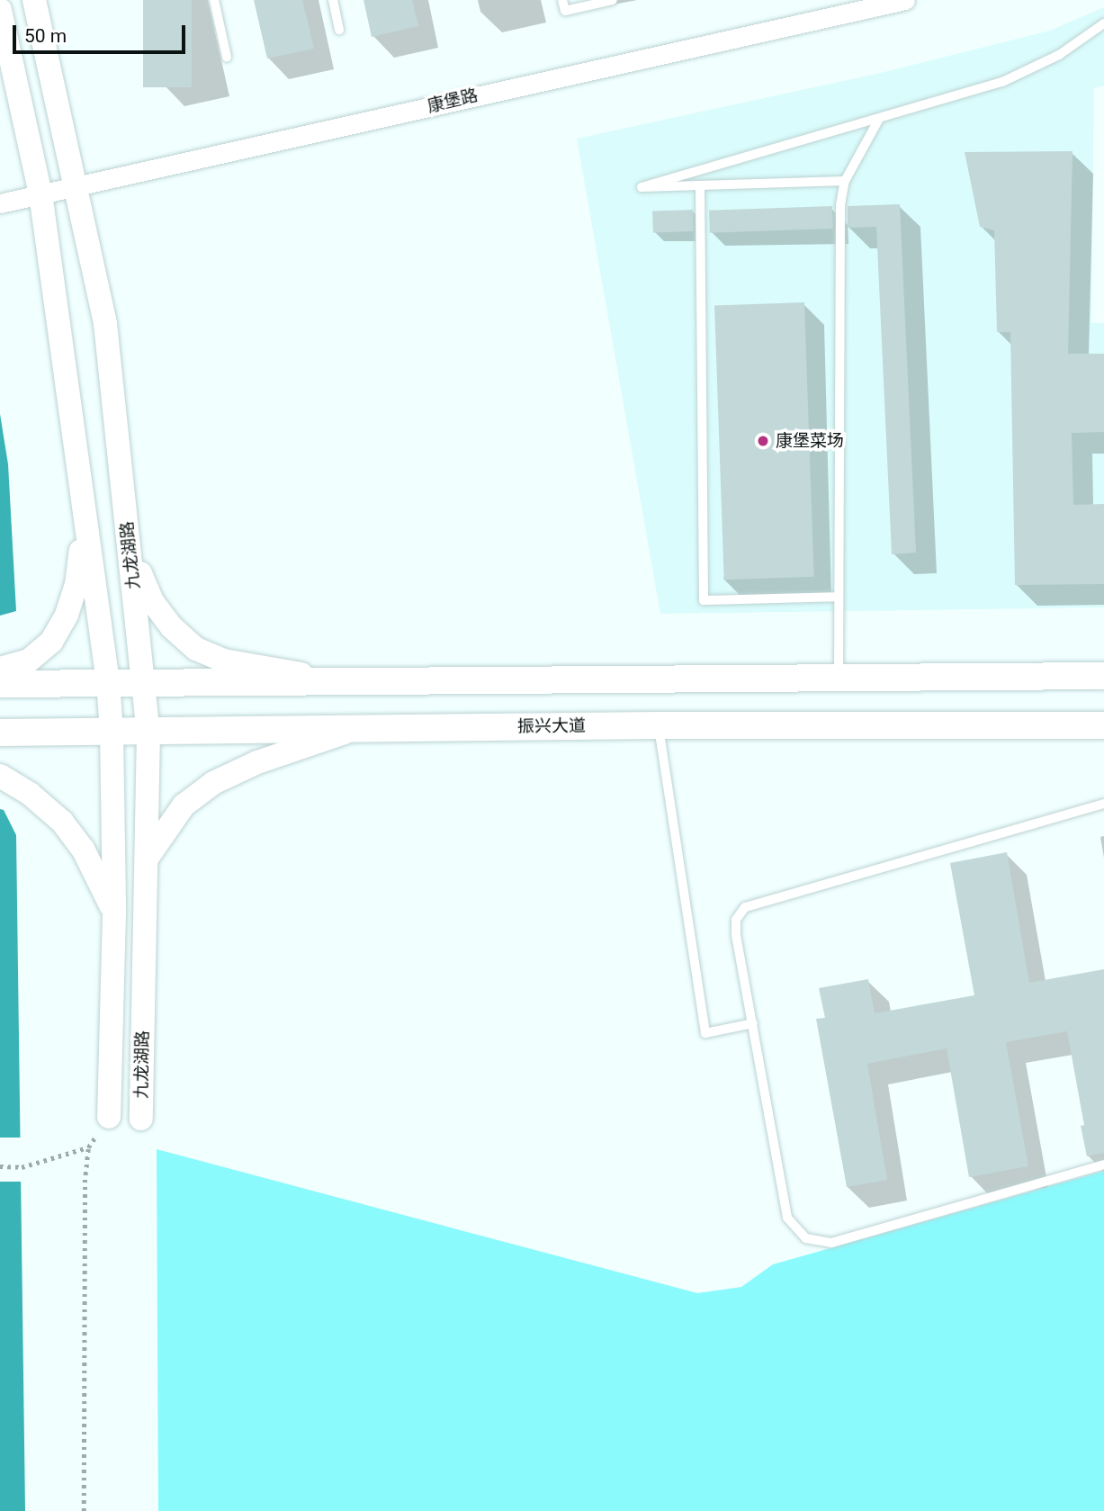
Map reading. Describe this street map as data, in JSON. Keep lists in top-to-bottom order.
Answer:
{
  "streets": {
    "main road": ["振兴大道"],
    "street": ["康堡路", "九龙湖路"]
  },
  "crossings": [
    ["康堡路", "九龙湖路"],
    ["九龙湖路", "振兴大道"]
  ],
  "places": ["康堡菜场"],
  "scale_bar": "50 m"
}
